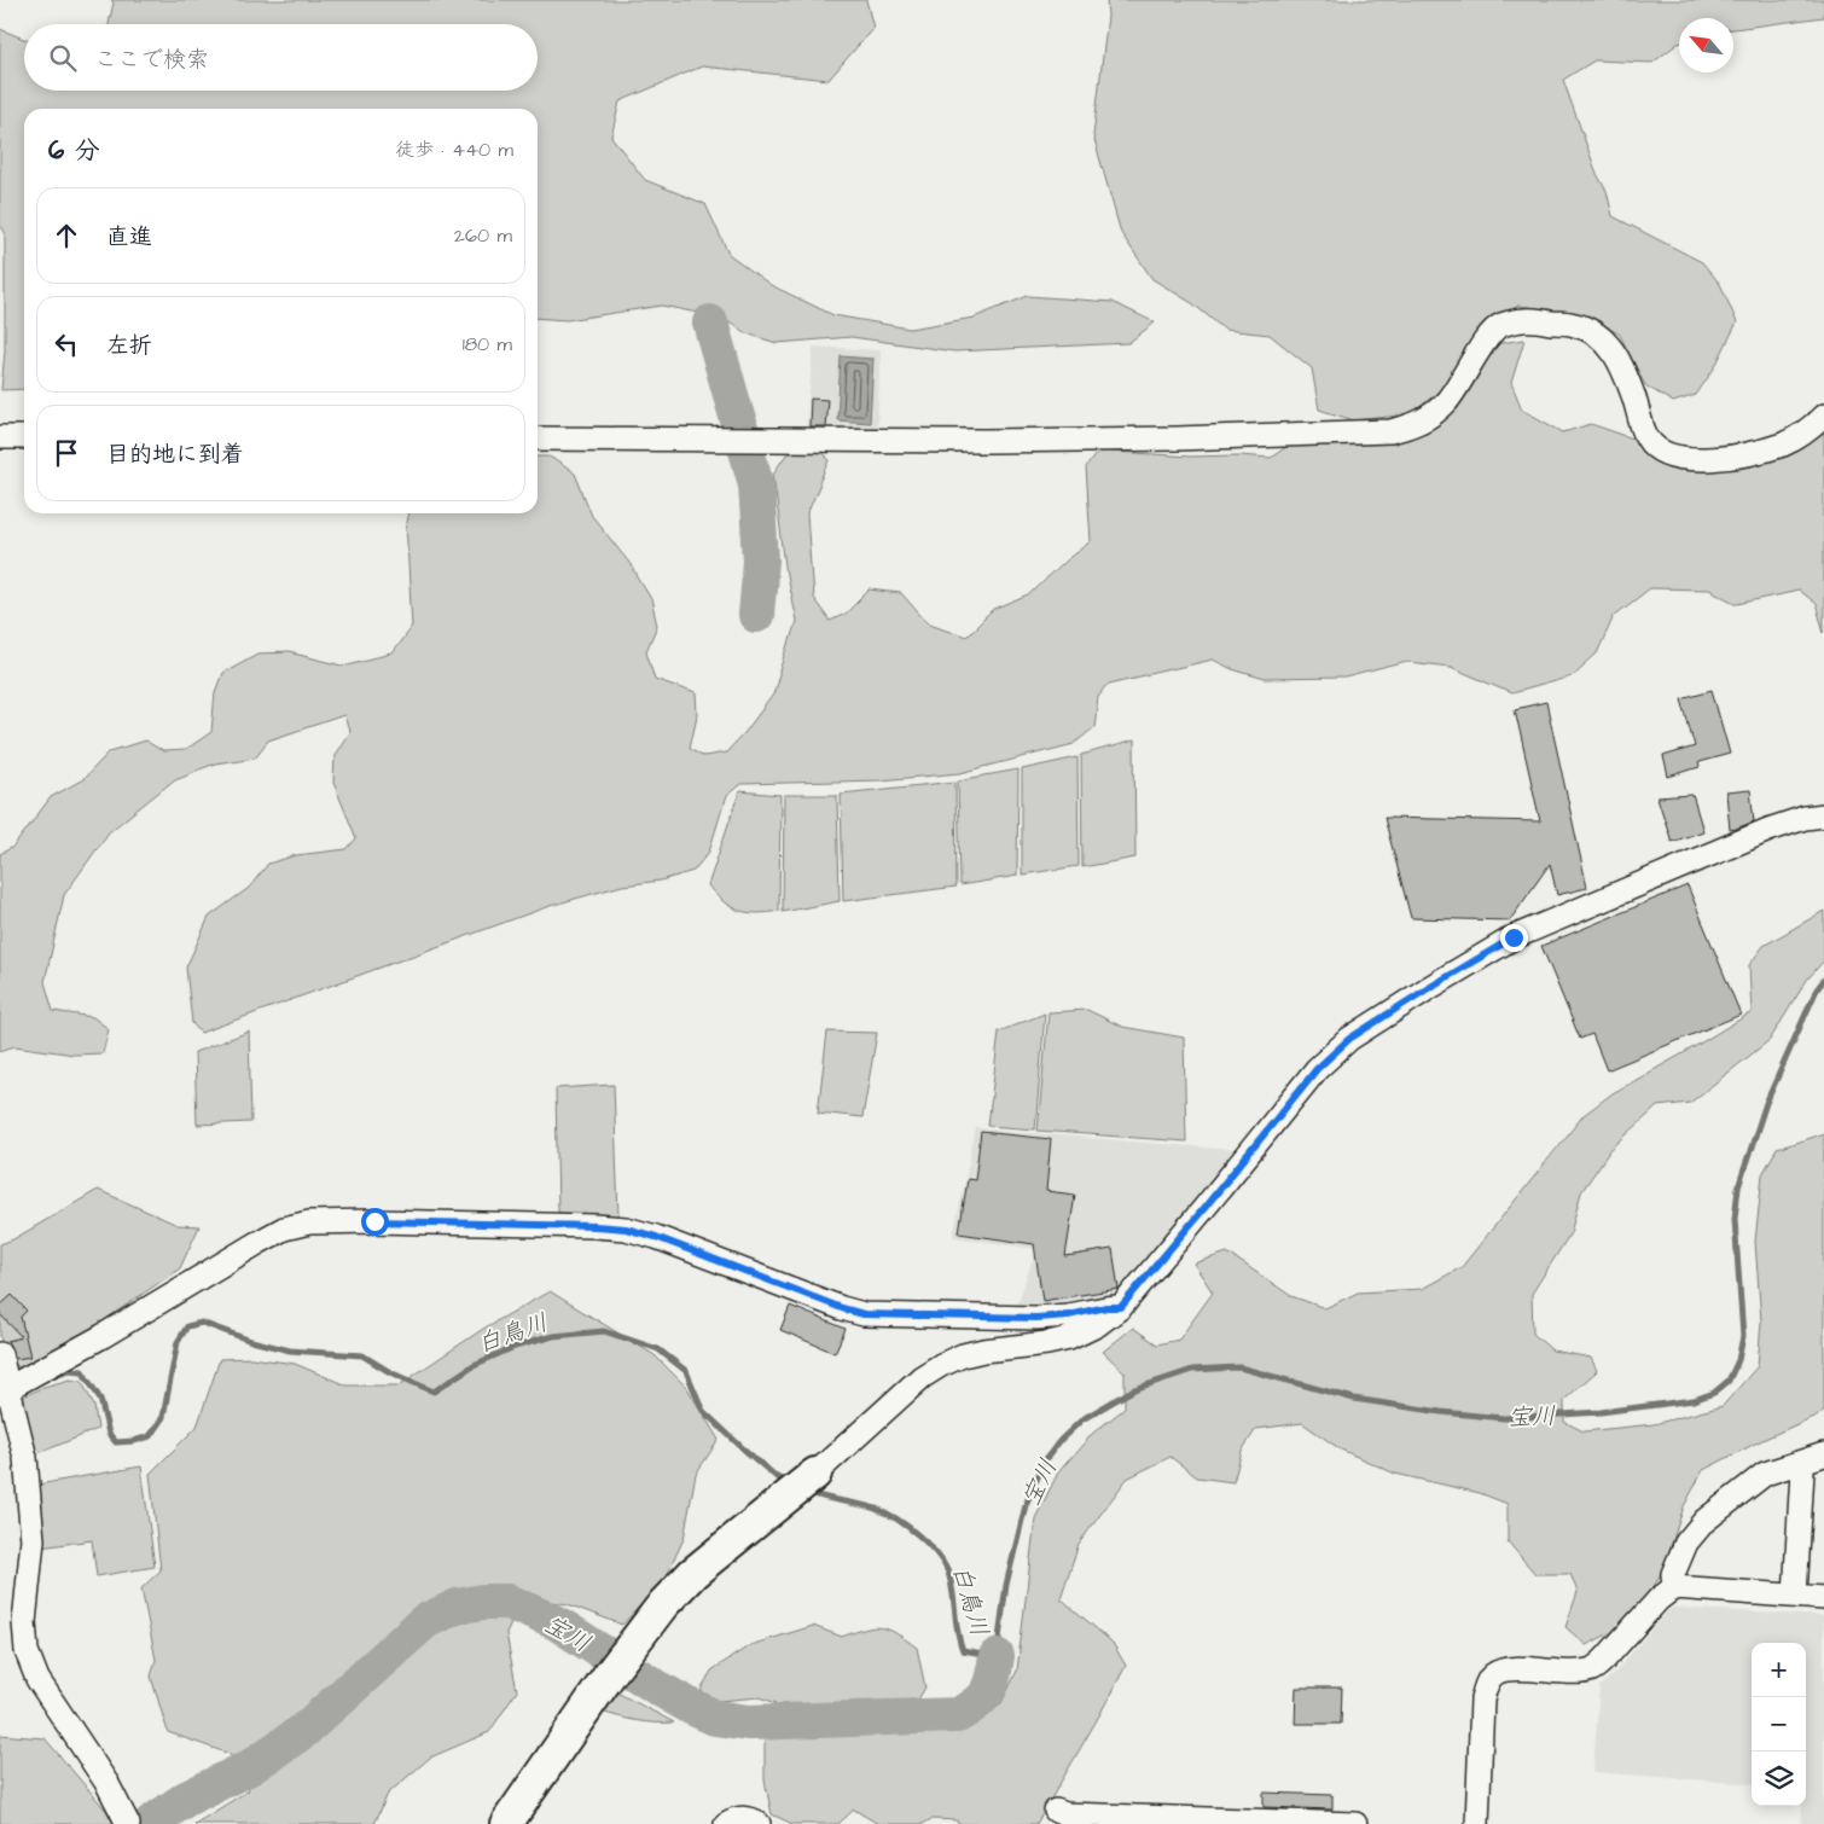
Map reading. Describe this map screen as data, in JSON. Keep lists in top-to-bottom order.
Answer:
{
  "water": ["白鳥川", "宝川"],
  "north": "top left",
  "page": {
    "search": "ここで検索",
    "heading": ["6 分", "徒歩 · 440 m"],
    "list": [
      ["直進", "260 m"],
      ["左折", "180 m"],
      "目的地に到着"
    ],
    "map_buttons": ["+", "−"]
  }
}
